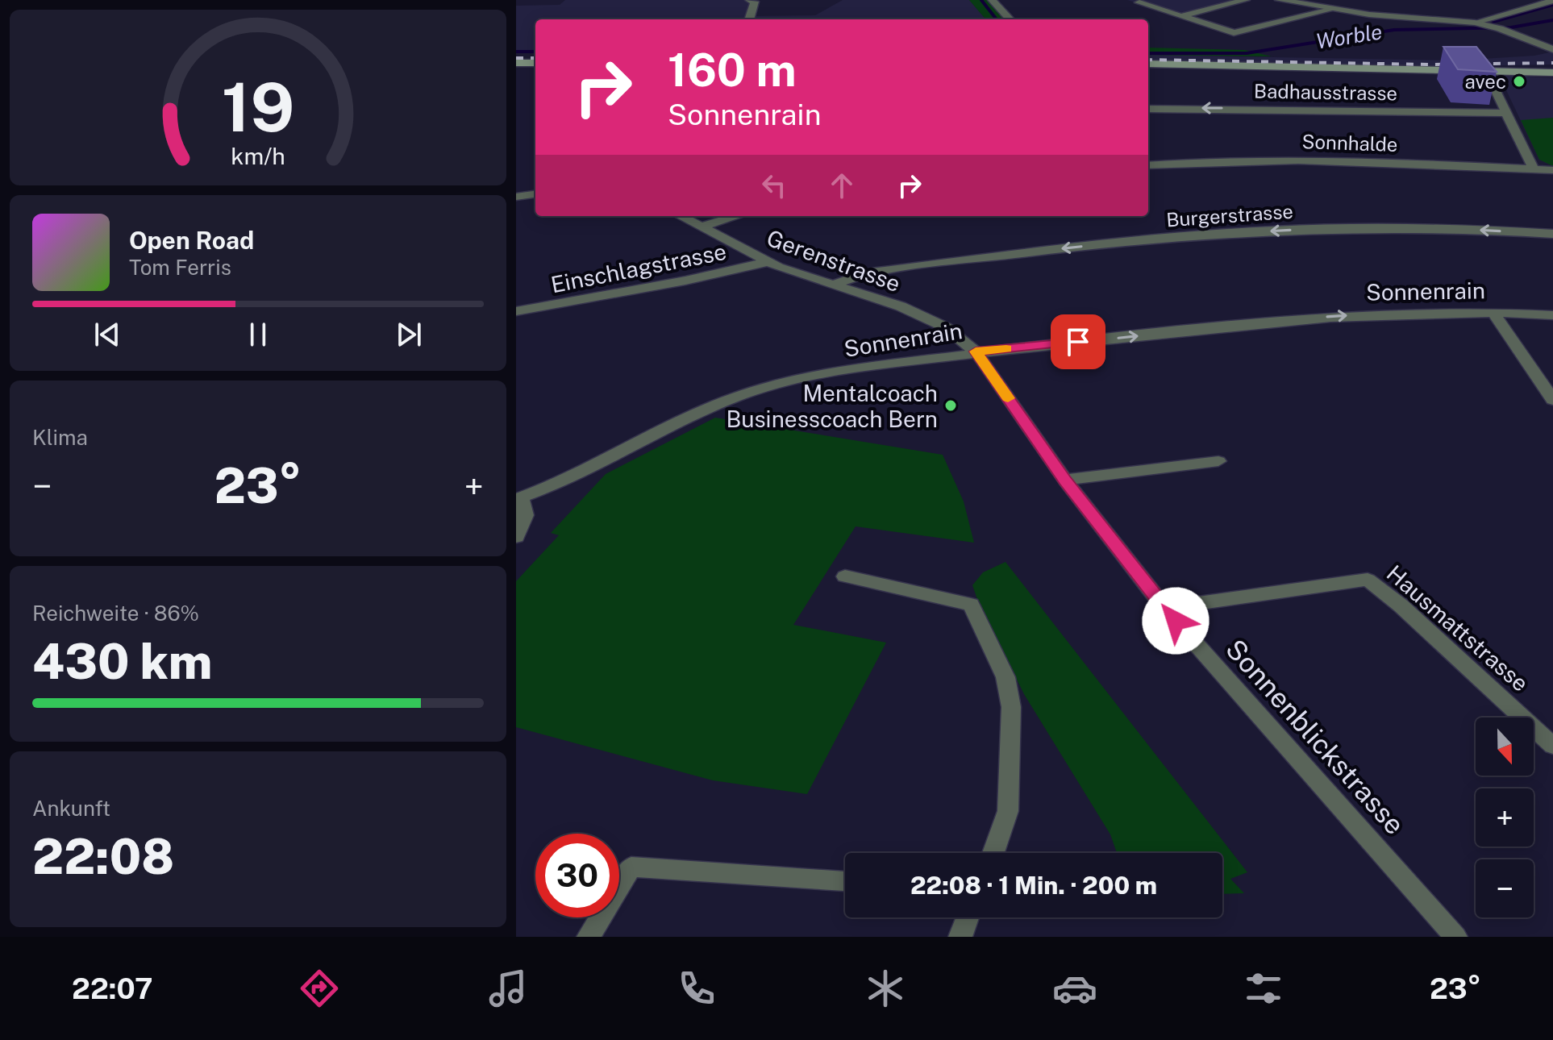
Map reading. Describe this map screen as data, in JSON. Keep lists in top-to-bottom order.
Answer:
{
  "streets": {
    "street": [
      "Badhausstrasse",
      "Sonnhalde",
      "Burgerstrasse",
      "Gerenstrasse",
      "Einschlagstrasse",
      "Sonnenrain",
      "Hausmattstrasse",
      "Sonnenblickstrasse"
    ]
  },
  "crossings": [
    ["Burgerstrasse", "Gerenstrasse"],
    ["Gerenstrasse", "Einschlagstrasse"],
    ["Gerenstrasse", "Sonnenrain"],
    ["Gerenstrasse", "Sonnenblickstrasse"],
    ["Sonnenrain", "Sonnenblickstrasse"],
    ["Hausmattstrasse", "Sonnenblickstrasse"]
  ],
  "one_way": ["Burgerstrasse", "Sonnenrain"],
  "water": ["Worble"],
  "places": ["avec", "Mentalcoach Businesscoach Bern"],
  "north": "bottom",
  "page": {
    "turn": ["160 m", "Sonnenrain"],
    "song": ["Open Road", "Tom Ferris"],
    "tile": [
      "Klima",
      ["Reichweite · 86%", "430 km"],
      ["Ankunft", "22:08"]
    ],
    "heat": ["−", "23°", "+"],
    "map_buttons": ["+", "−"],
    "limit": "30",
    "trip": "22:08 · 1 Min. · 200 m",
    "tabs": ["22:07", "23°"],
    "gauge": ["19", "km/h"]
  }
}
